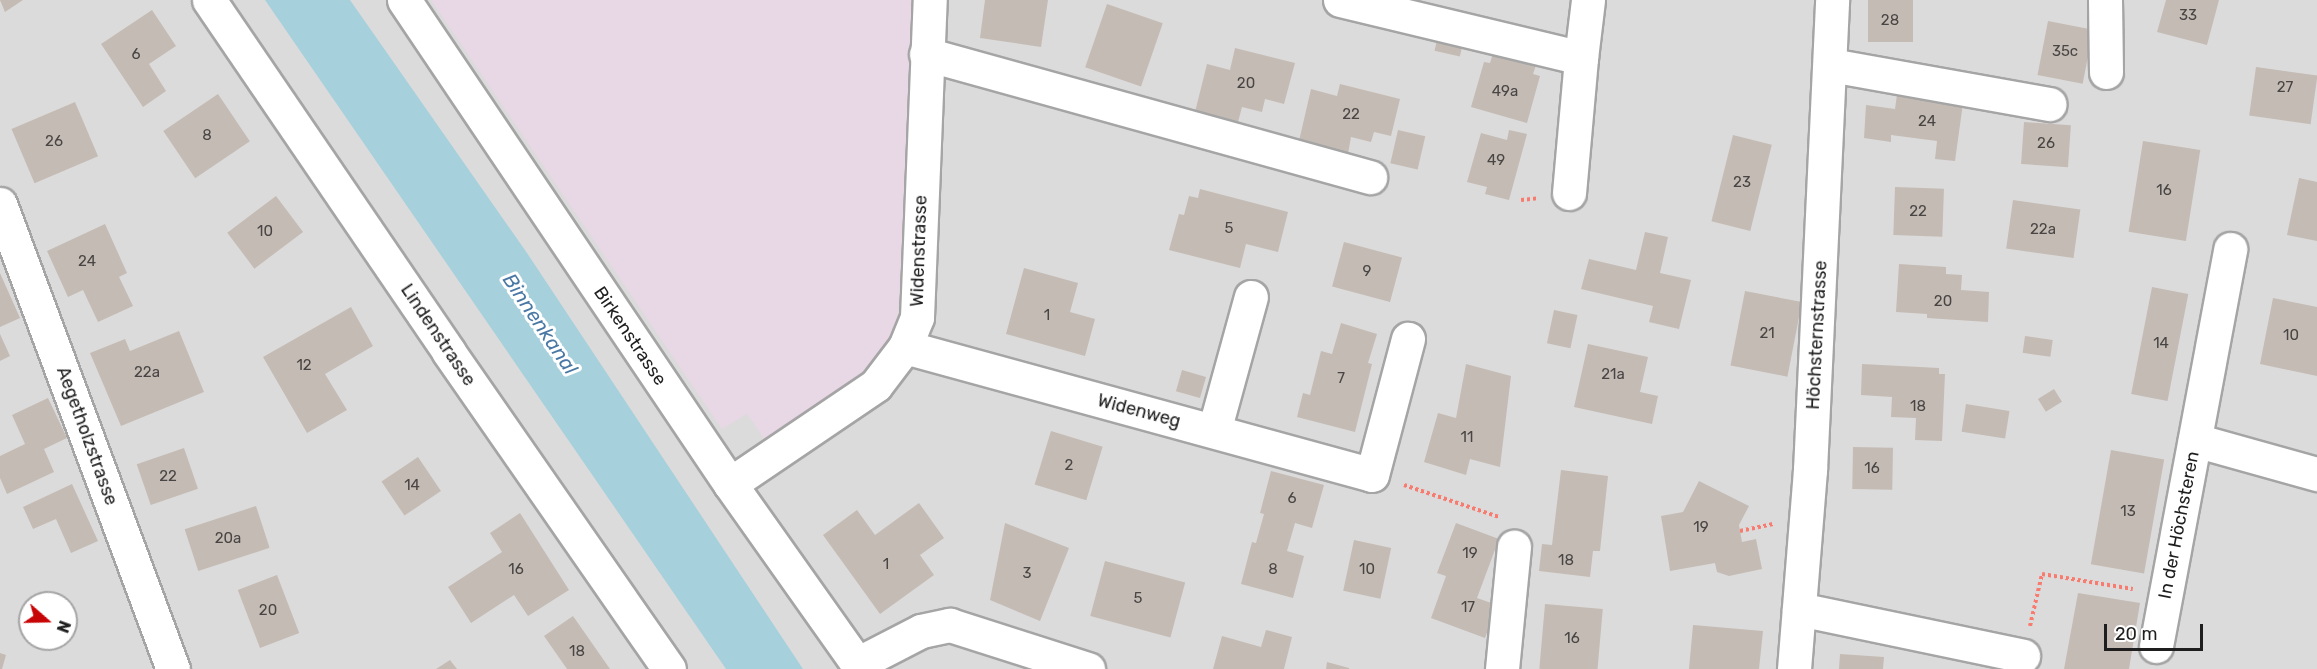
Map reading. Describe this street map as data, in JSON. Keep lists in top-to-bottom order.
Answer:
{
  "streets": {
    "street": [
      "Widenstrasse",
      "Lindenstrasse",
      "Höchsternstrasse",
      "Birkenstrasse",
      "Widenweg",
      "Aegetholzstrasse",
      "In der Höchsteren"
    ]
  },
  "crossings": [
    ["Widenstrasse", "Birkenstrasse"],
    ["Widenstrasse", "Widenweg"]
  ],
  "water": ["Binnenkanal"],
  "house_numbers": [
    "33",
    "28",
    "35c",
    "6",
    "20",
    "27",
    "49a",
    "22",
    "24",
    "8",
    "26",
    "26",
    "49",
    "23",
    "16",
    "22",
    "5",
    "22a",
    "10",
    "24",
    "9",
    "20",
    "1",
    "21",
    "10",
    "14",
    "12",
    "22a",
    "21a",
    "7",
    "18",
    "11",
    "2",
    "16",
    "22",
    "14",
    "6",
    "13",
    "19",
    "20a",
    "19",
    "18",
    "1",
    "16",
    "8",
    "10",
    "3",
    "5",
    "17",
    "20",
    "16",
    "18"
  ],
  "scale_bar": "20 m",
  "north": "right"
}
